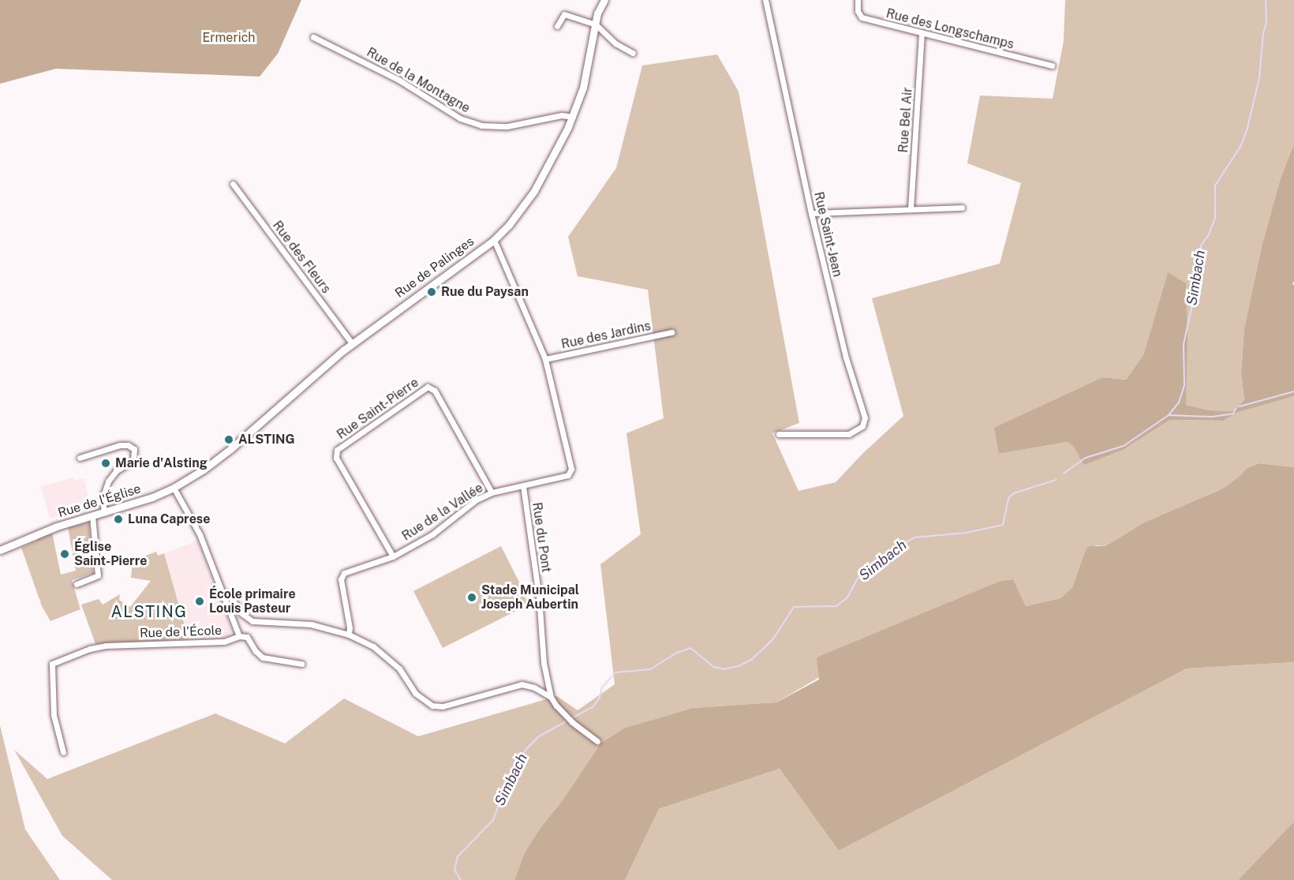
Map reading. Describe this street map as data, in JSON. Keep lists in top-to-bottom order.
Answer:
{
  "streets": {
    "main road": ["Rue de Palinges", "Rue de l'Église"],
    "street": [
      "Rue des Longschamps",
      "Rue de la Montagne",
      "Rue Bel Air",
      "Rue Saint-Jean",
      "Rue des Fleurs",
      "Rue des Jardins",
      "Rue Saint-Pierre",
      "Rue de la Vallée",
      "Rue du Pont",
      "Rue de l'École"
    ]
  },
  "crossings": [
    ["Rue des Longschamps", "Rue Bel Air"],
    ["Rue de la Montagne", "Rue de Palinges"],
    ["Rue des Fleurs", "Rue de Palinges"],
    ["Rue de Palinges", "Rue de l'Église"],
    ["Rue de Palinges", "Rue de la Vallée"],
    ["Rue des Jardins", "Rue de la Vallée"],
    ["Rue Saint-Pierre", "Rue de la Vallée"],
    ["Rue de l'Église", "Rue de l'École"],
    ["Rue de la Vallée", "Rue du Pont"]
  ],
  "districts": ["ALSTING"],
  "water": ["Simbach"],
  "parks": ["Ermerich"],
  "places": [
    "Rue du Paysan",
    "ALSTING",
    "Marie d'Alsting",
    "Luna Caprese",
    "Église Saint-Pierre",
    "Stade Municipal Joseph Aubertin",
    "École primaire Louis Pasteur"
  ]
}
